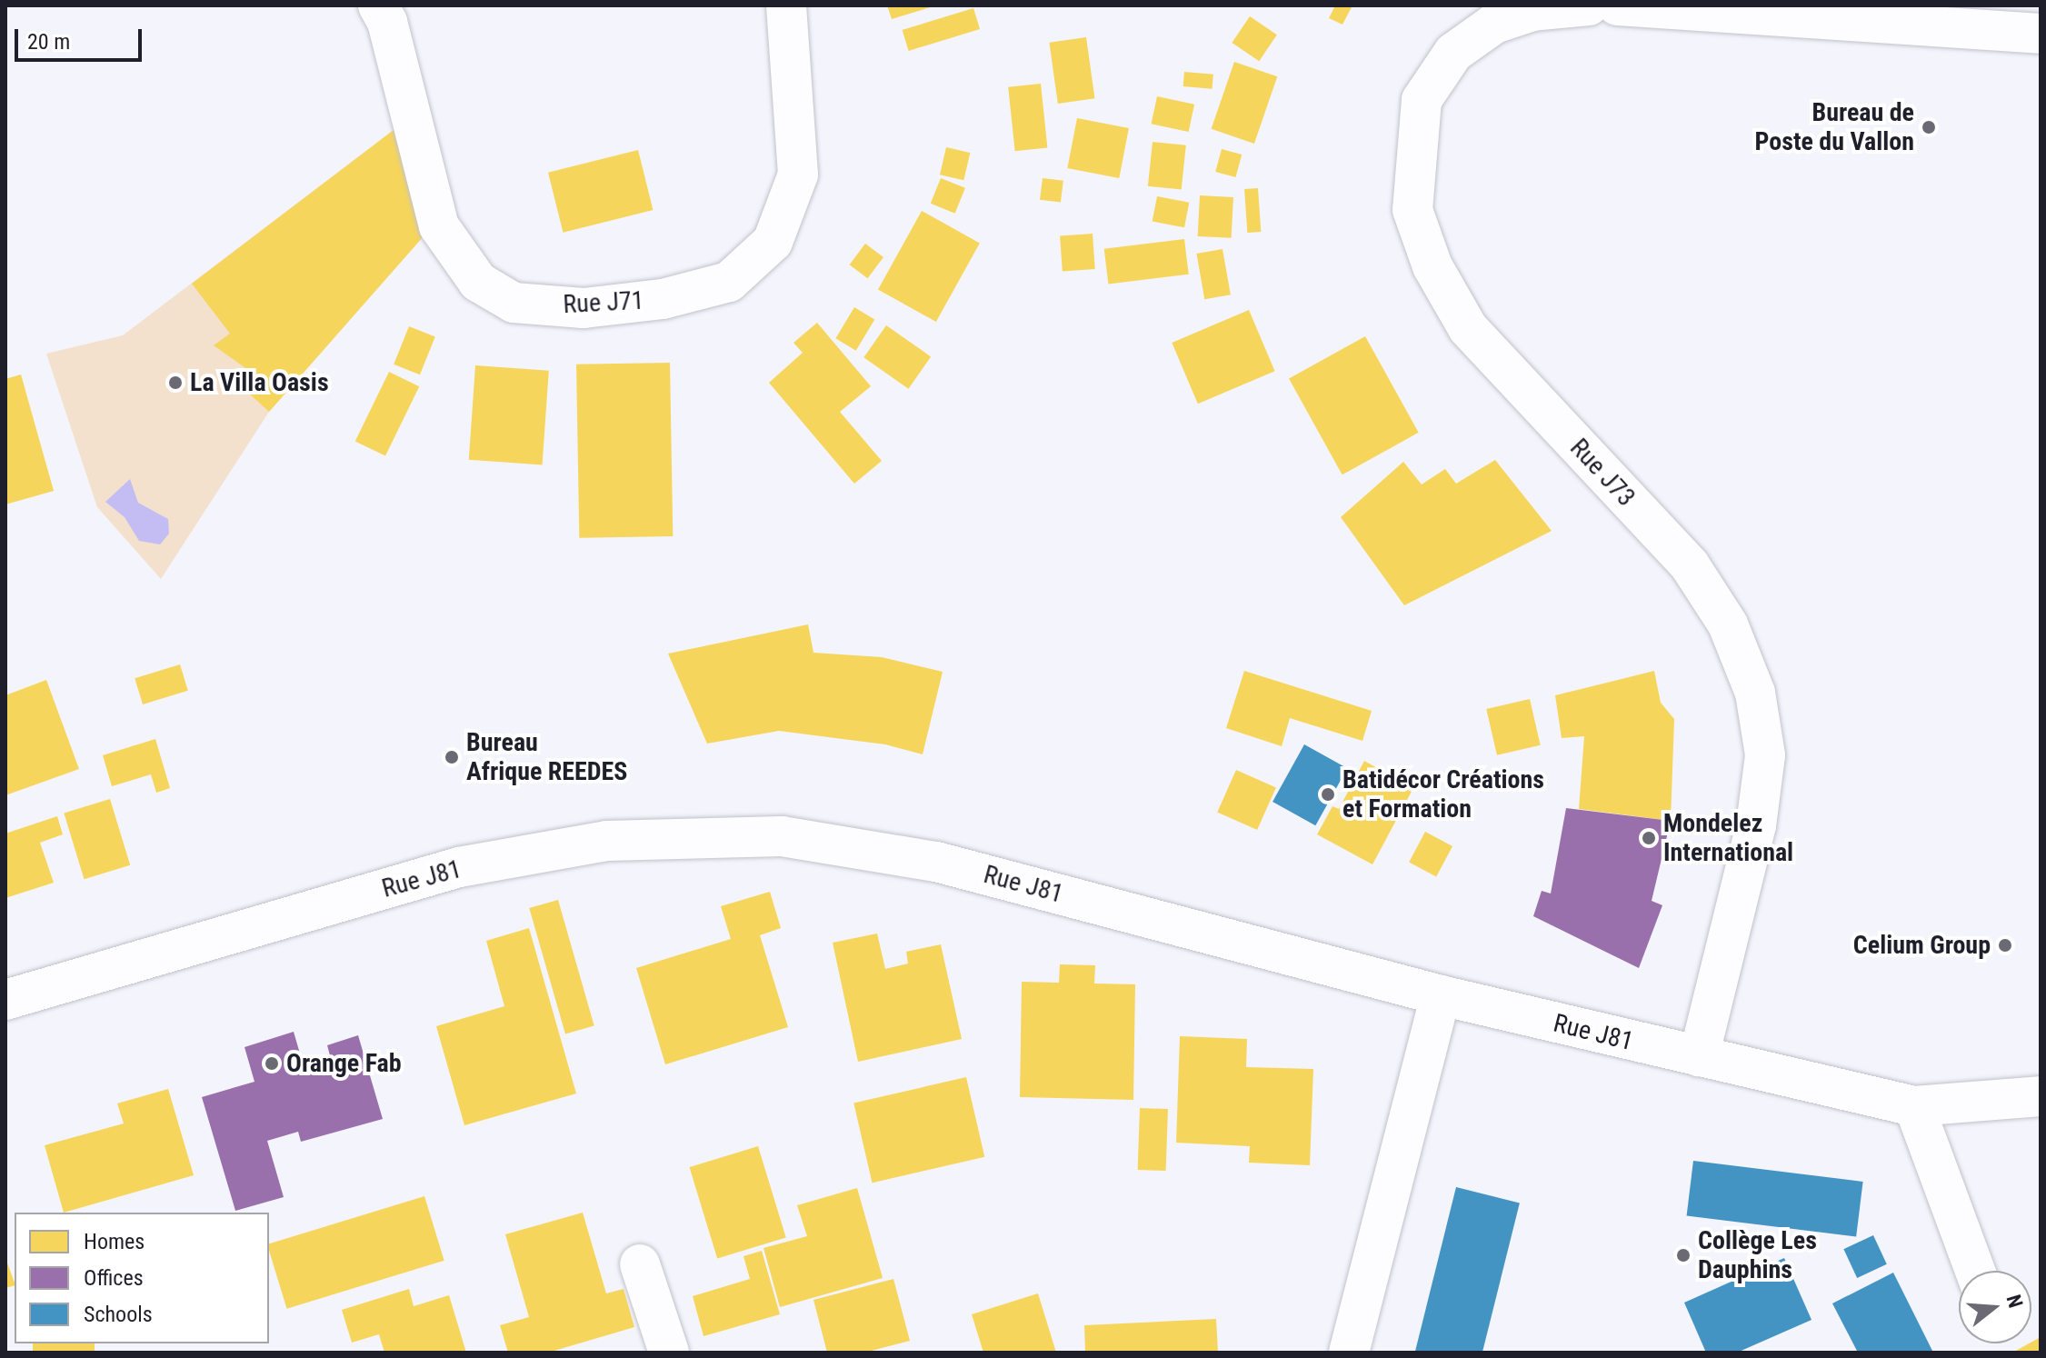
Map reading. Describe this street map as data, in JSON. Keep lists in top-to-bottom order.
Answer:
{
  "streets": {
    "street": ["Rue J71", "Rue J73", "Rue J81"]
  },
  "crossings": [
    ["Rue J73", "Rue J81"]
  ],
  "places": [
    "Bureau de Poste du Vallon",
    "La Villa Oasis",
    "Bureau Afrique REEDES",
    "Batidécor Créations et Formation",
    "Mondelez International",
    "Celium Group",
    "Orange Fab",
    "Collège Les Dauphins"
  ],
  "legend": ["Homes", "Offices", "Schools"],
  "scale_bar": "20 m",
  "north": "right"
}
